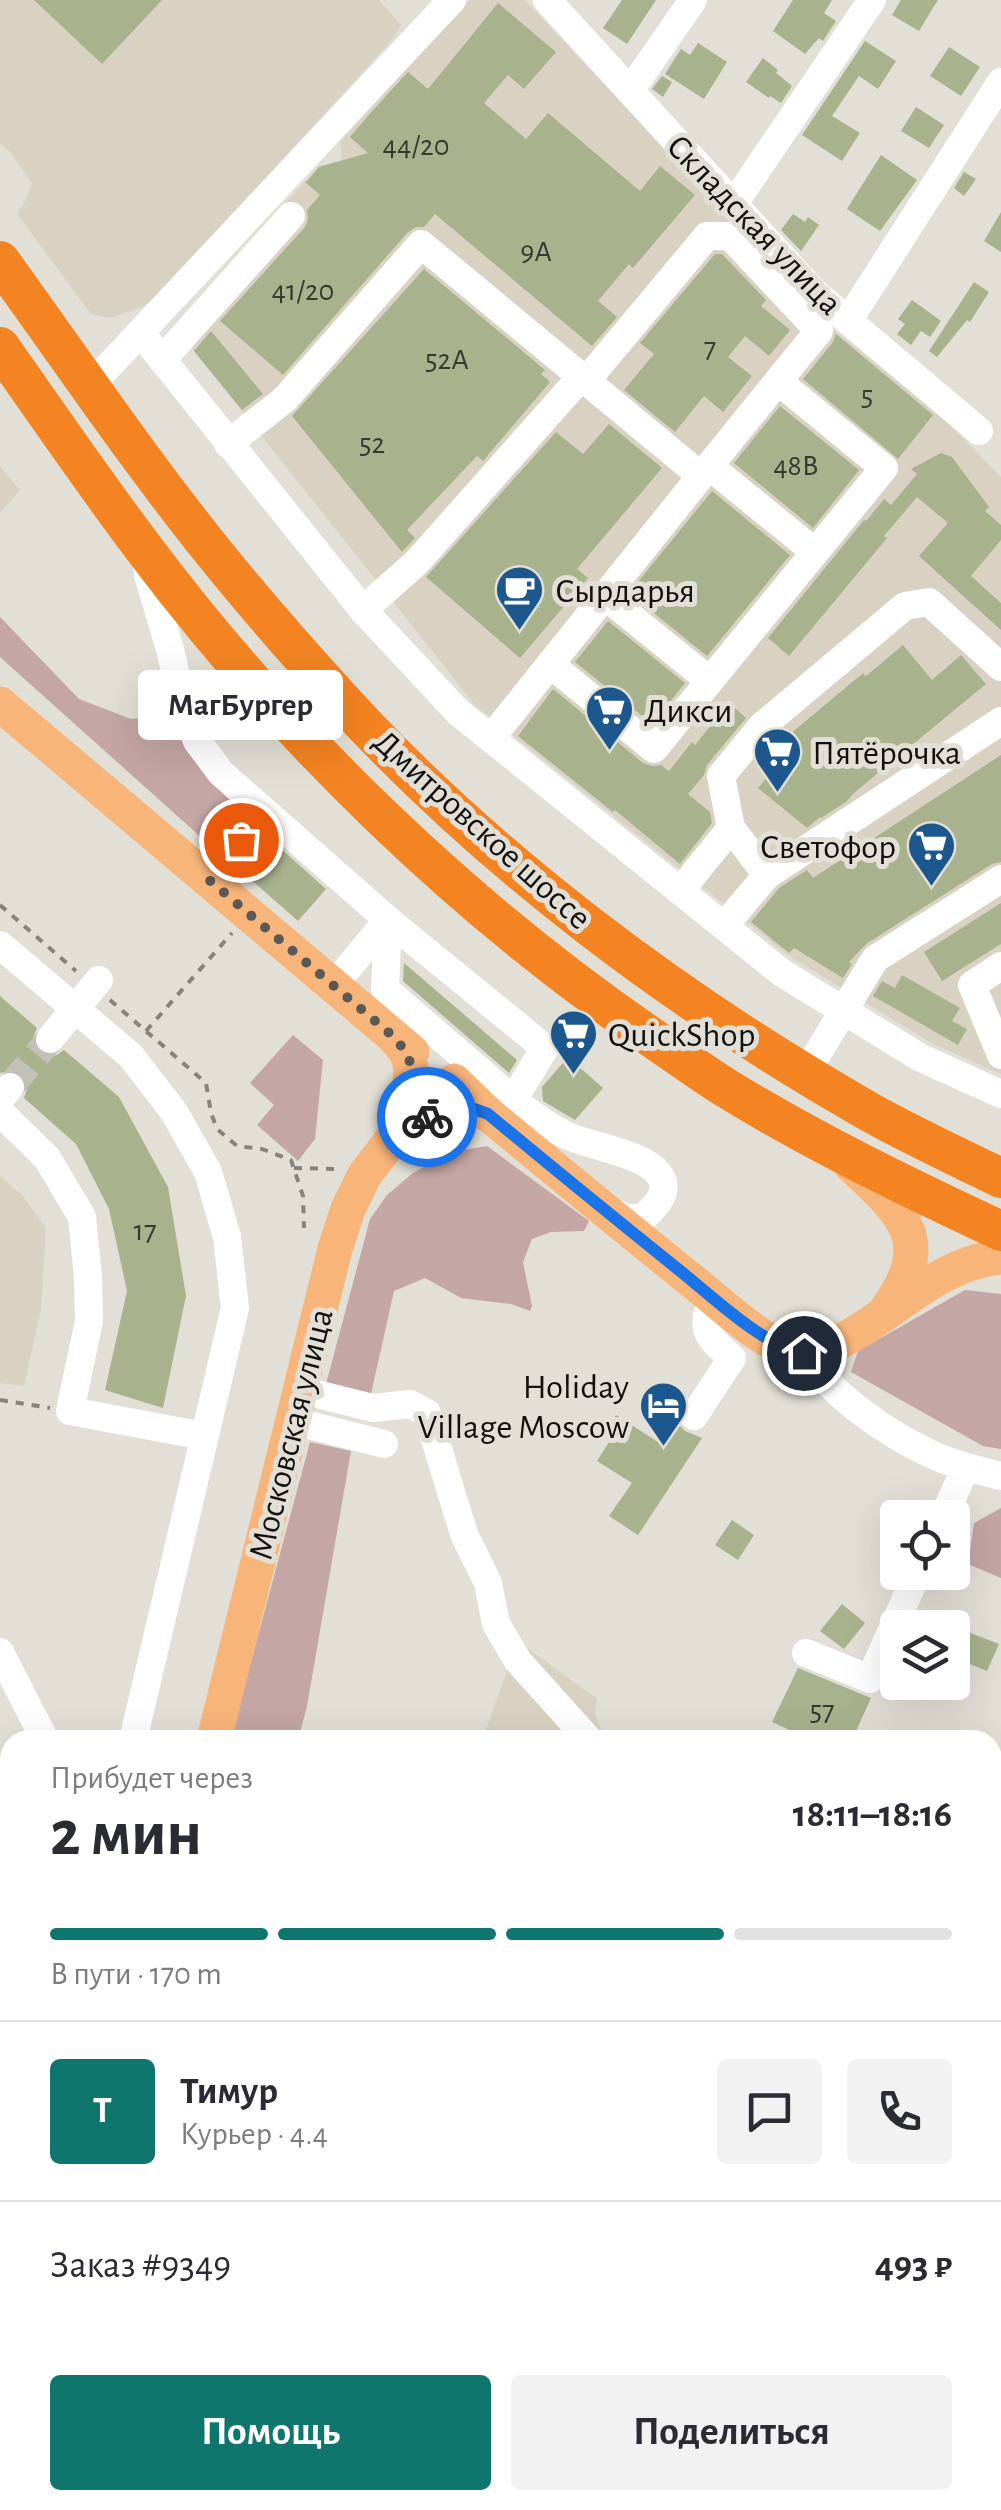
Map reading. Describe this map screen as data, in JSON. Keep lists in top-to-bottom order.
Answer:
{
  "streets": {
    "highway": ["Дмитровское шоссе"],
    "main road": ["Московская улица"],
    "street": ["Складская улица"]
  },
  "places": {
    "cafe": ["Сырдарья"],
    "supermarket": [
      "Дикси",
      "Пятёрочка",
      "Светофор",
      "QuickShop"
    ],
    "other": ["МагБургер"],
    "hotel": ["Holiday Village Moscow"]
  },
  "house_numbers": [
    "44/20",
    "9А",
    "41/20",
    "7",
    "52А",
    "5",
    "52",
    "48В",
    "17",
    "57"
  ],
  "page": {
    "bubble": "МагБургер",
    "heading": ["2 мин", "Прибудет через", "18:11–18:16"],
    "panel": [
      "Тимур",
      "Курьер · 4.4",
      "Заказ #9349",
      "493 ₽"
    ],
    "bar": "В пути · 170 m",
    "round": "Т",
    "buttons": ["Помощь", "Поделиться"]
  }
}
